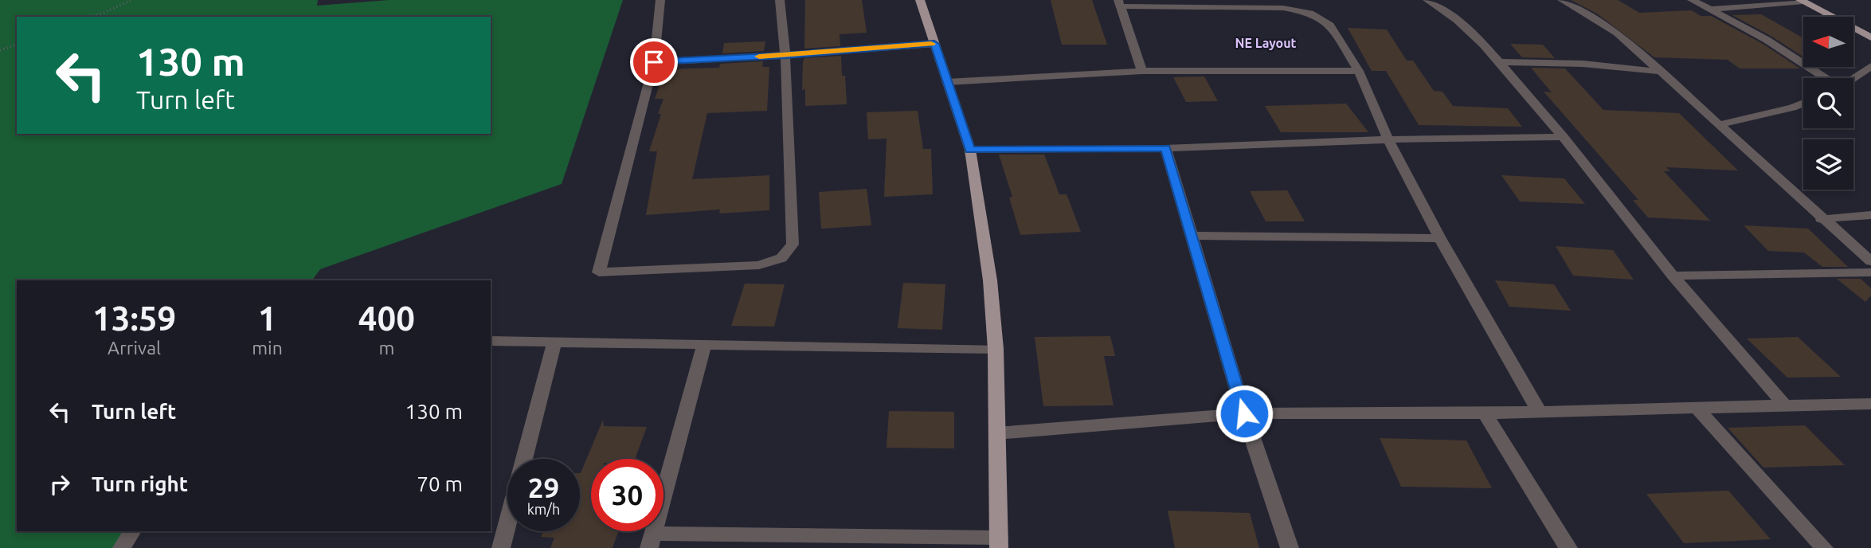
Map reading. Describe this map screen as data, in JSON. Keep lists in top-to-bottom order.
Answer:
{
  "districts": ["NE Layout"],
  "north": "left",
  "page": {
    "turn": ["130 m", "Turn left"],
    "eta": [
      "13:59",
      "Arrival",
      "1",
      "min",
      "400",
      "m"
    ],
    "list": [
      {
        "name": "Turn left",
        "value": "130 m"
      },
      {
        "name": "Turn right",
        "value": "70 m"
      }
    ],
    "speed": "29 km/h",
    "limit": "30"
  }
}
